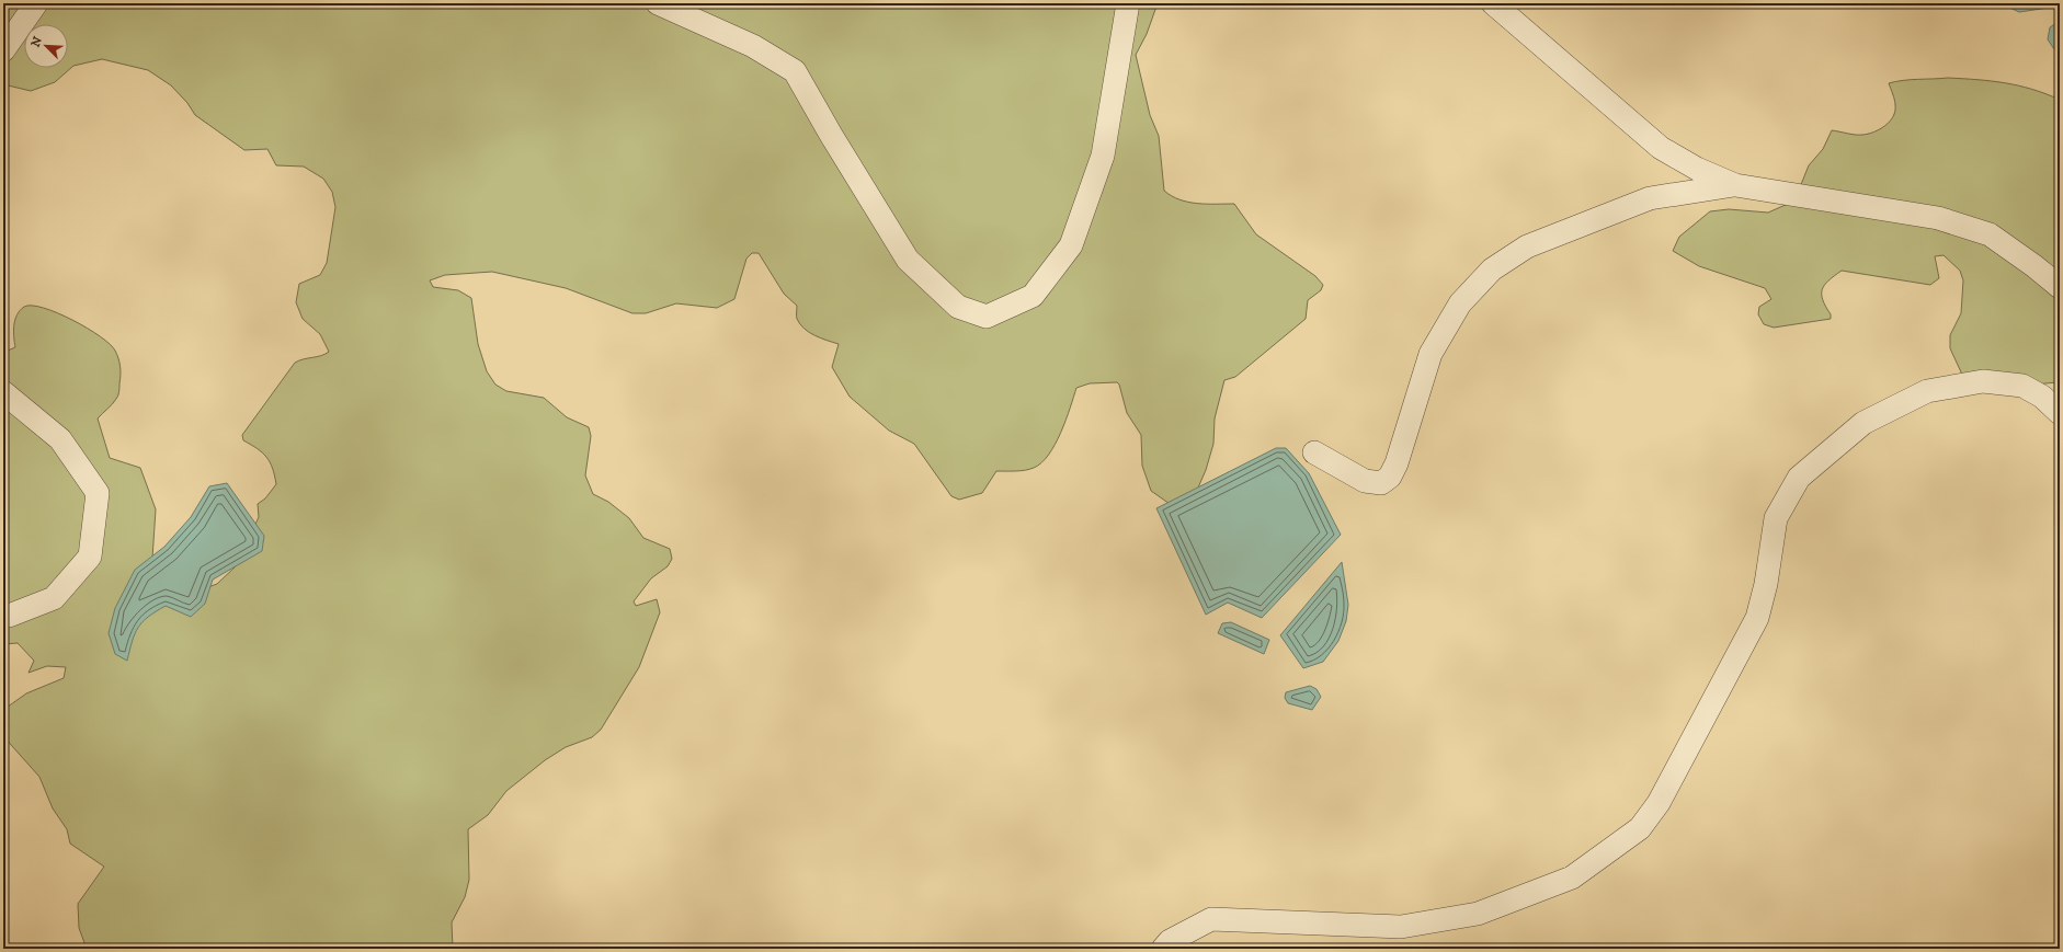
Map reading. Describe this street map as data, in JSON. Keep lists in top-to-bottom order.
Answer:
{
  "north": "top left"
}
